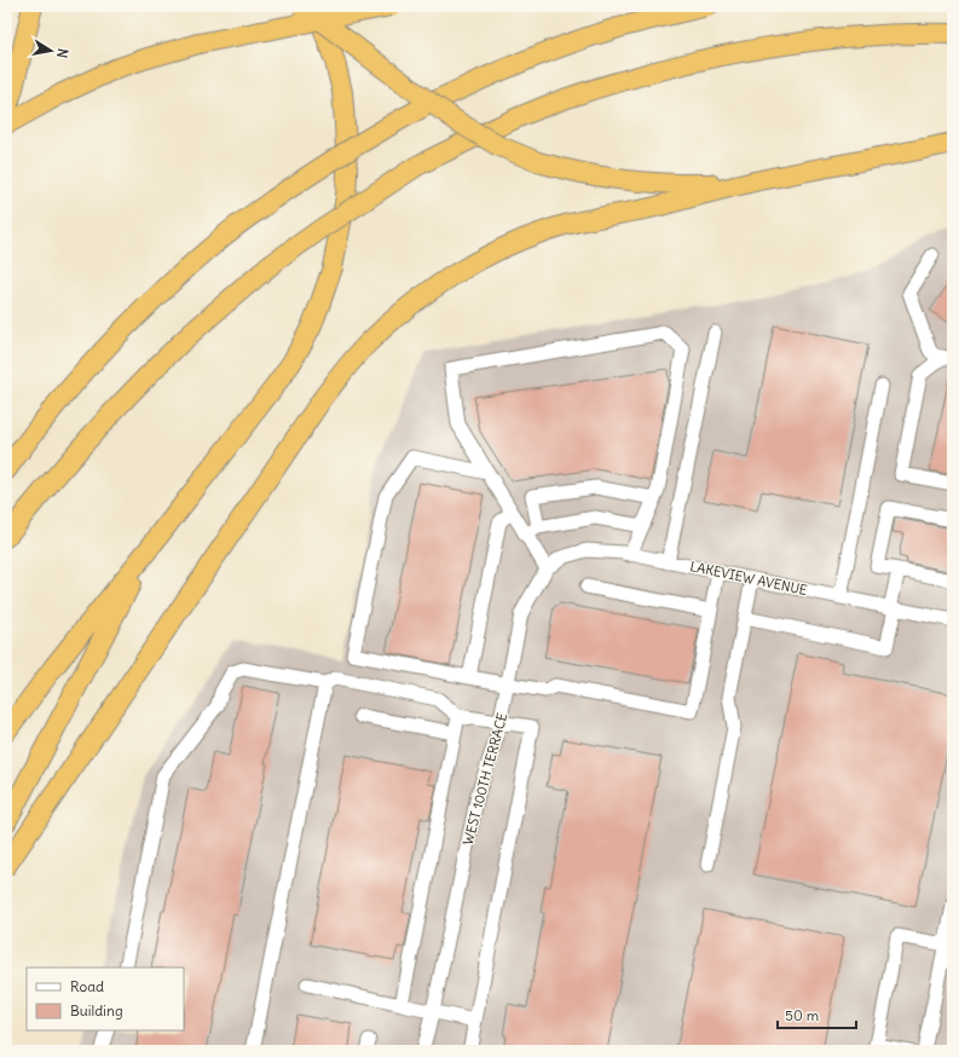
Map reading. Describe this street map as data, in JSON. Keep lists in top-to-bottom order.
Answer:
{
  "streets": {
    "street": ["LAKEVIEW AVENUE", "WEST 100TH TERRACE"]
  },
  "crossings": [
    ["LAKEVIEW AVENUE", "WEST 100TH TERRACE"]
  ],
  "legend": ["Road", "Building"],
  "scale_bar": "50 m",
  "north": "right"
}
